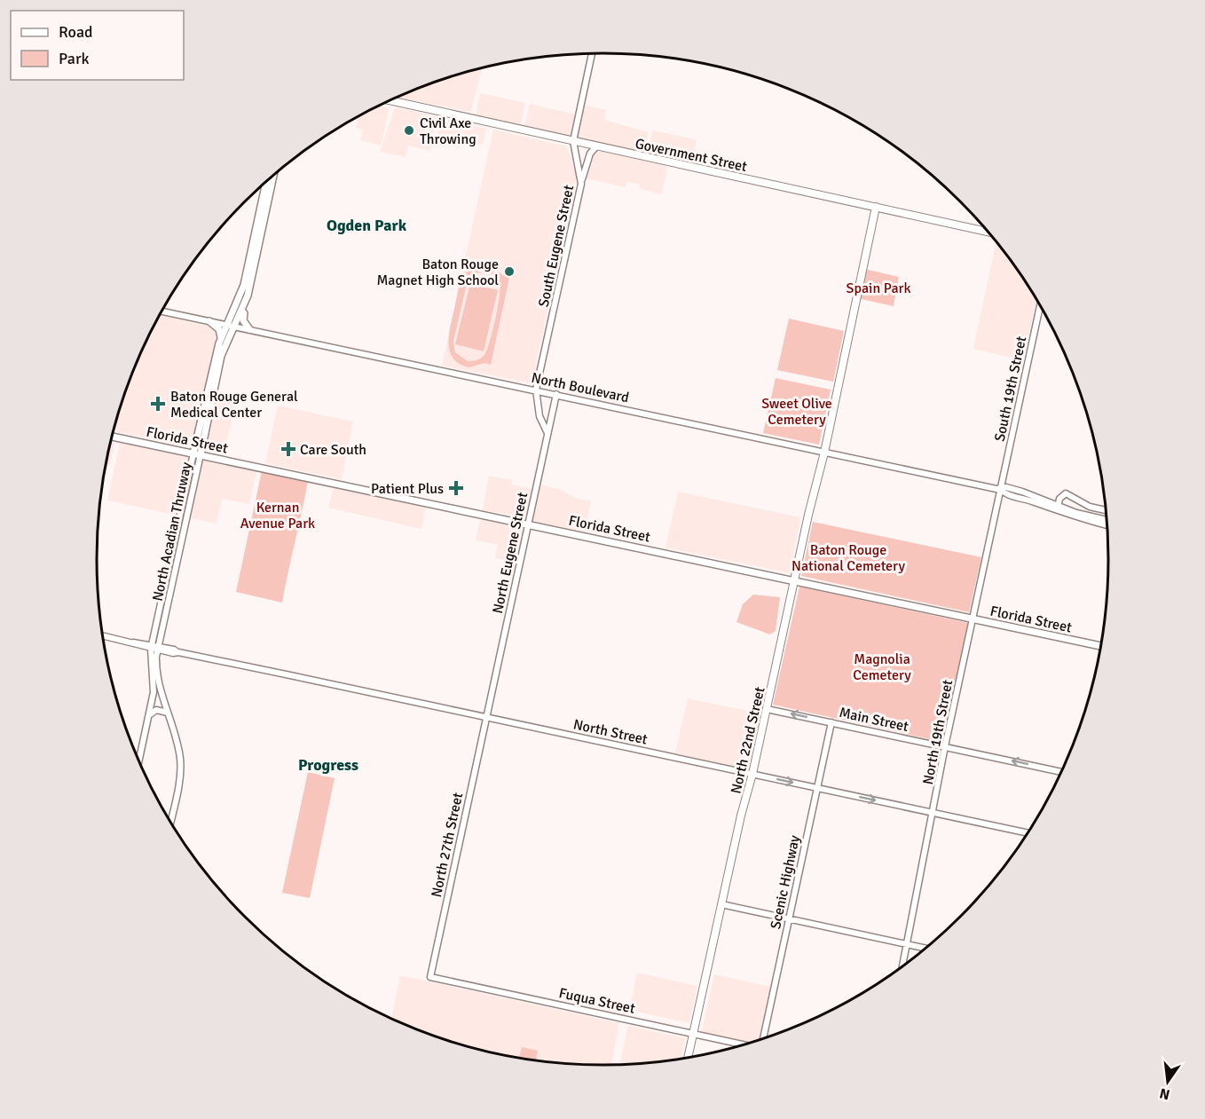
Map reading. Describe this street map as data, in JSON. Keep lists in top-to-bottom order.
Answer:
{
  "streets": {
    "main road": [
      "Government Street",
      "Florida Street",
      "North Acadian Thruway",
      "North 22nd Street"
    ],
    "street": [
      "South Eugene Street",
      "North Boulevard",
      "South 19th Street",
      "North Eugene Street",
      "Main Street",
      "North Street",
      "North 19th Street",
      "North 27th Street",
      "Scenic Highway",
      "Fuqua Street"
    ]
  },
  "crossings": [
    ["Government Street", "South Eugene Street"],
    ["Government Street", "North 22nd Street"],
    ["South Eugene Street", "North Boulevard"],
    ["South Eugene Street", "North Eugene Street"],
    ["North Boulevard", "South 19th Street"],
    ["North Boulevard", "North Acadian Thruway"],
    ["North Boulevard", "North Eugene Street"],
    ["North Boulevard", "North 19th Street"],
    ["North Boulevard", "North 22nd Street"],
    ["South 19th Street", "North 19th Street"],
    ["Florida Street", "North Acadian Thruway"],
    ["Florida Street", "North Eugene Street"],
    ["Florida Street", "North 19th Street"],
    ["Florida Street", "North 22nd Street"],
    ["North Acadian Thruway", "North Street"],
    ["North Eugene Street", "North Street"],
    ["North Eugene Street", "North 27th Street"],
    ["Main Street", "North 19th Street"],
    ["Main Street", "North 22nd Street"],
    ["Main Street", "Scenic Highway"],
    ["North Street", "North 19th Street"],
    ["North Street", "North 22nd Street"],
    ["North Street", "North 27th Street"],
    ["North Street", "Scenic Highway"],
    ["North 22nd Street", "Fuqua Street"],
    ["North 27th Street", "Fuqua Street"]
  ],
  "one_way": ["Main Street"],
  "districts": ["Ogden Park", "Progress"],
  "parks": [
    "Spain Park",
    "Sweet Olive Cemetery",
    "Kernan Avenue Park",
    "Baton Rouge National Cemetery",
    "Magnolia Cemetery"
  ],
  "places": {
    "other": ["Civil Axe Throwing", "Baton Rouge Magnet High School"],
    "health": ["Baton Rouge General Medical Center", "Care South", "Patient Plus"]
  },
  "legend": ["Road", "Park"],
  "north": "bottom"
}
